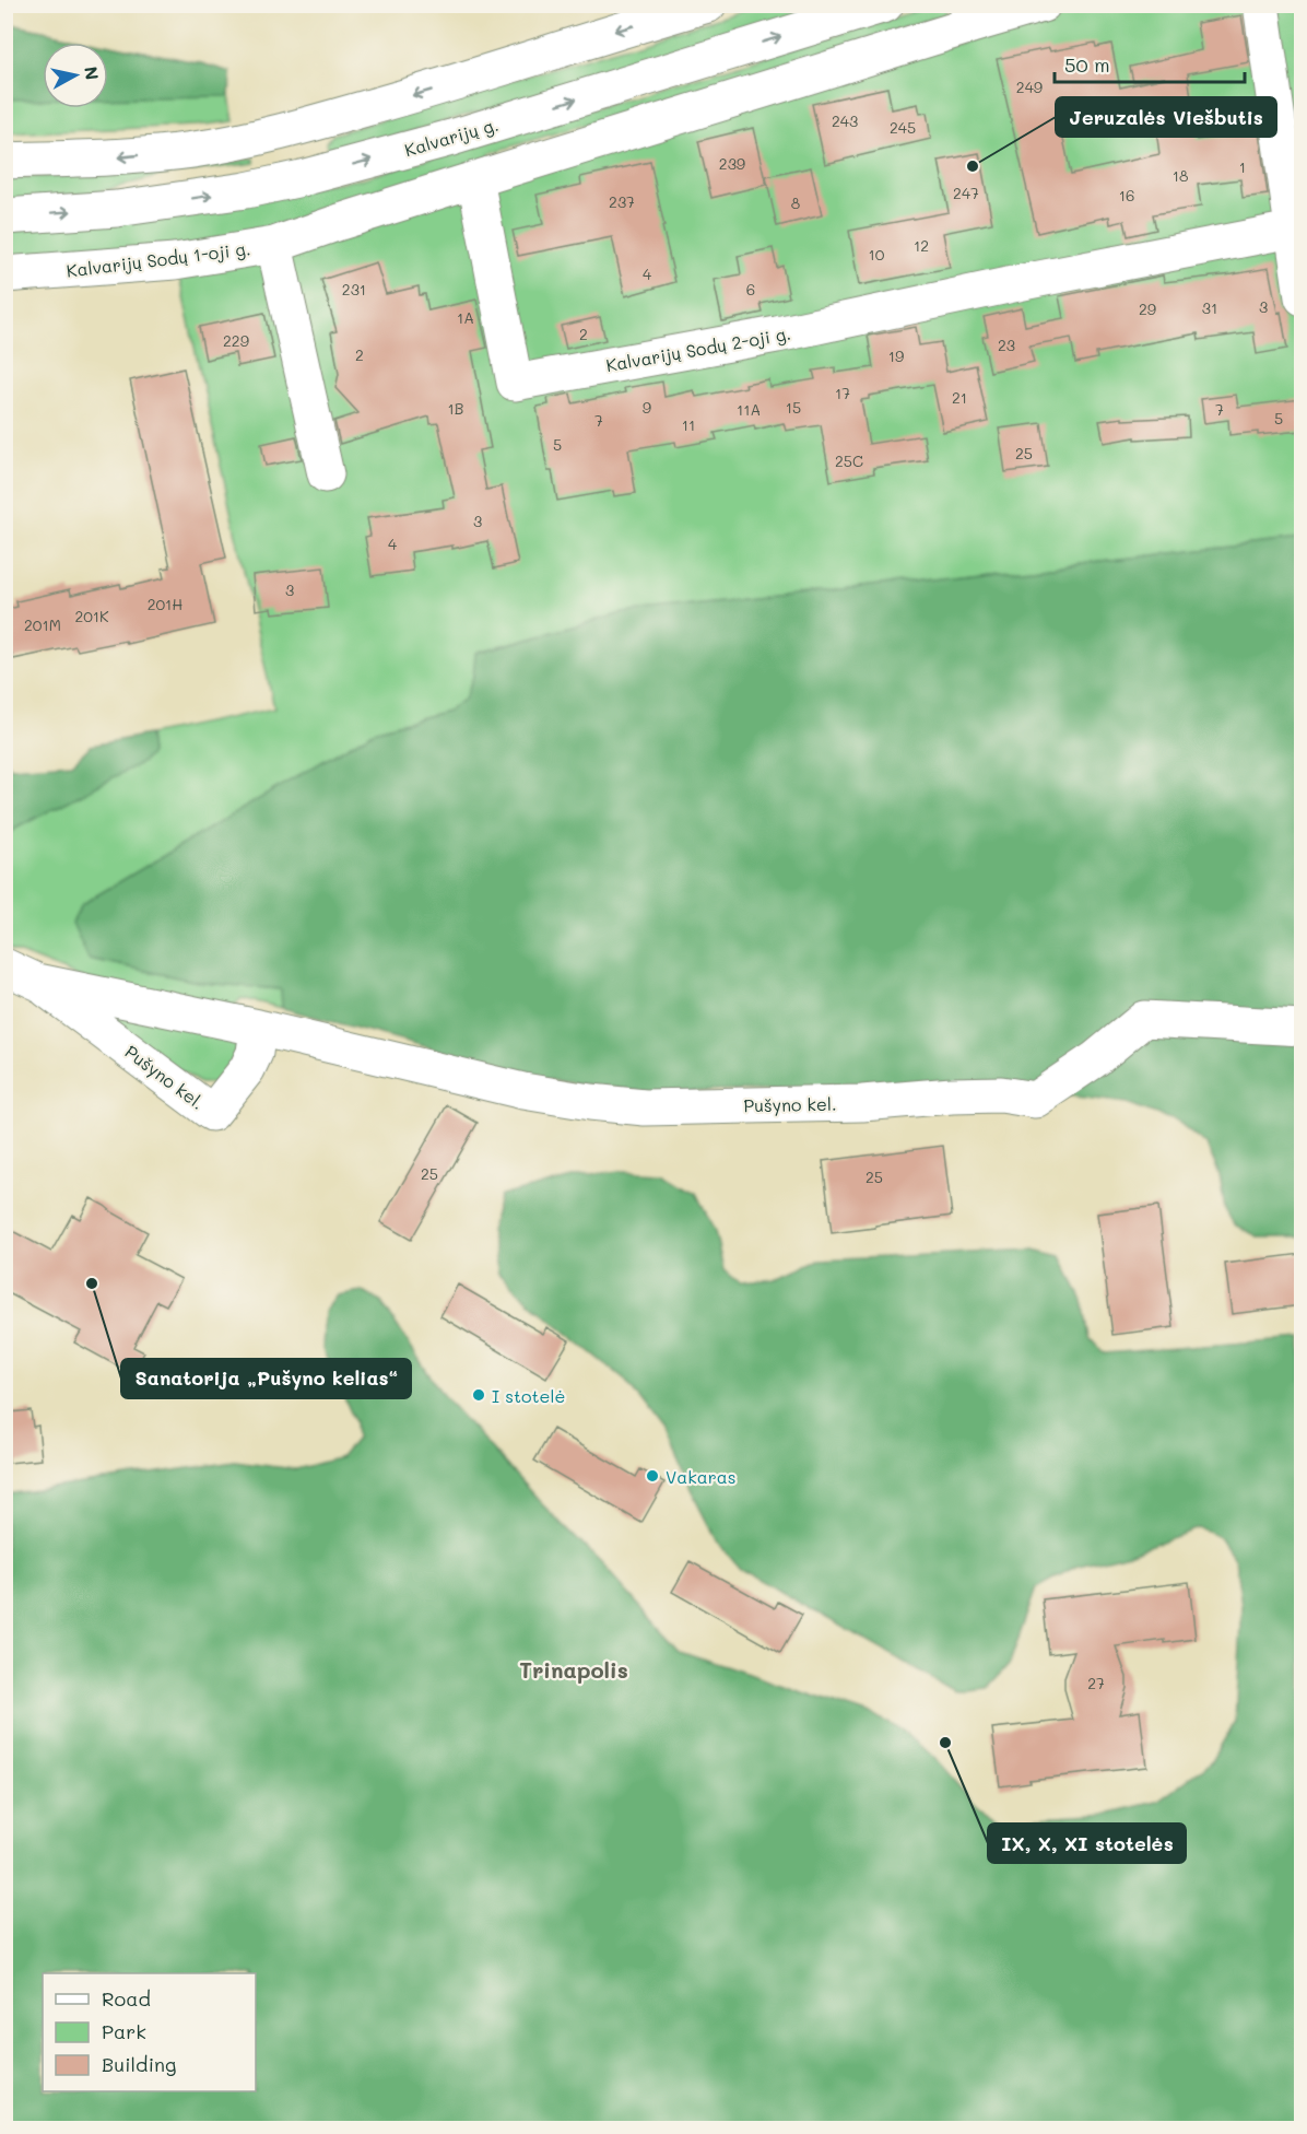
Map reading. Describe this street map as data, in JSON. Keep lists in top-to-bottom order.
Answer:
{
  "streets": {
    "street": [
      "Kalvarijų g.",
      "Kalvarijų Sodų 1-oji g.",
      "Kalvarijų Sodų 2-oji g.",
      "Pušyno kel."
    ]
  },
  "districts": ["Trinapolis"],
  "places": [
    "Jeruzalės Viešbutis",
    "Sanatorija „Pušyno kelias“",
    "I stotelė",
    "Vakaras",
    "IX, X, XI stotelės"
  ],
  "house_numbers": [
    "249",
    "243",
    "245",
    "239",
    "1",
    "18",
    "247",
    "16",
    "237",
    "8",
    "12",
    "10",
    "4",
    "231",
    "6",
    "3",
    "31",
    "29",
    "1A",
    "2",
    "229",
    "23",
    "2",
    "19",
    "17",
    "21",
    "9",
    "15",
    "1B",
    "11A",
    "7",
    "5",
    "7",
    "11",
    "5",
    "25",
    "25C",
    "3",
    "4",
    "3",
    "201H",
    "201K",
    "201M",
    "25",
    "25",
    "27"
  ],
  "legend": ["Road", "Park", "Building"],
  "scale_bar": "50 m",
  "north": "right"
}
